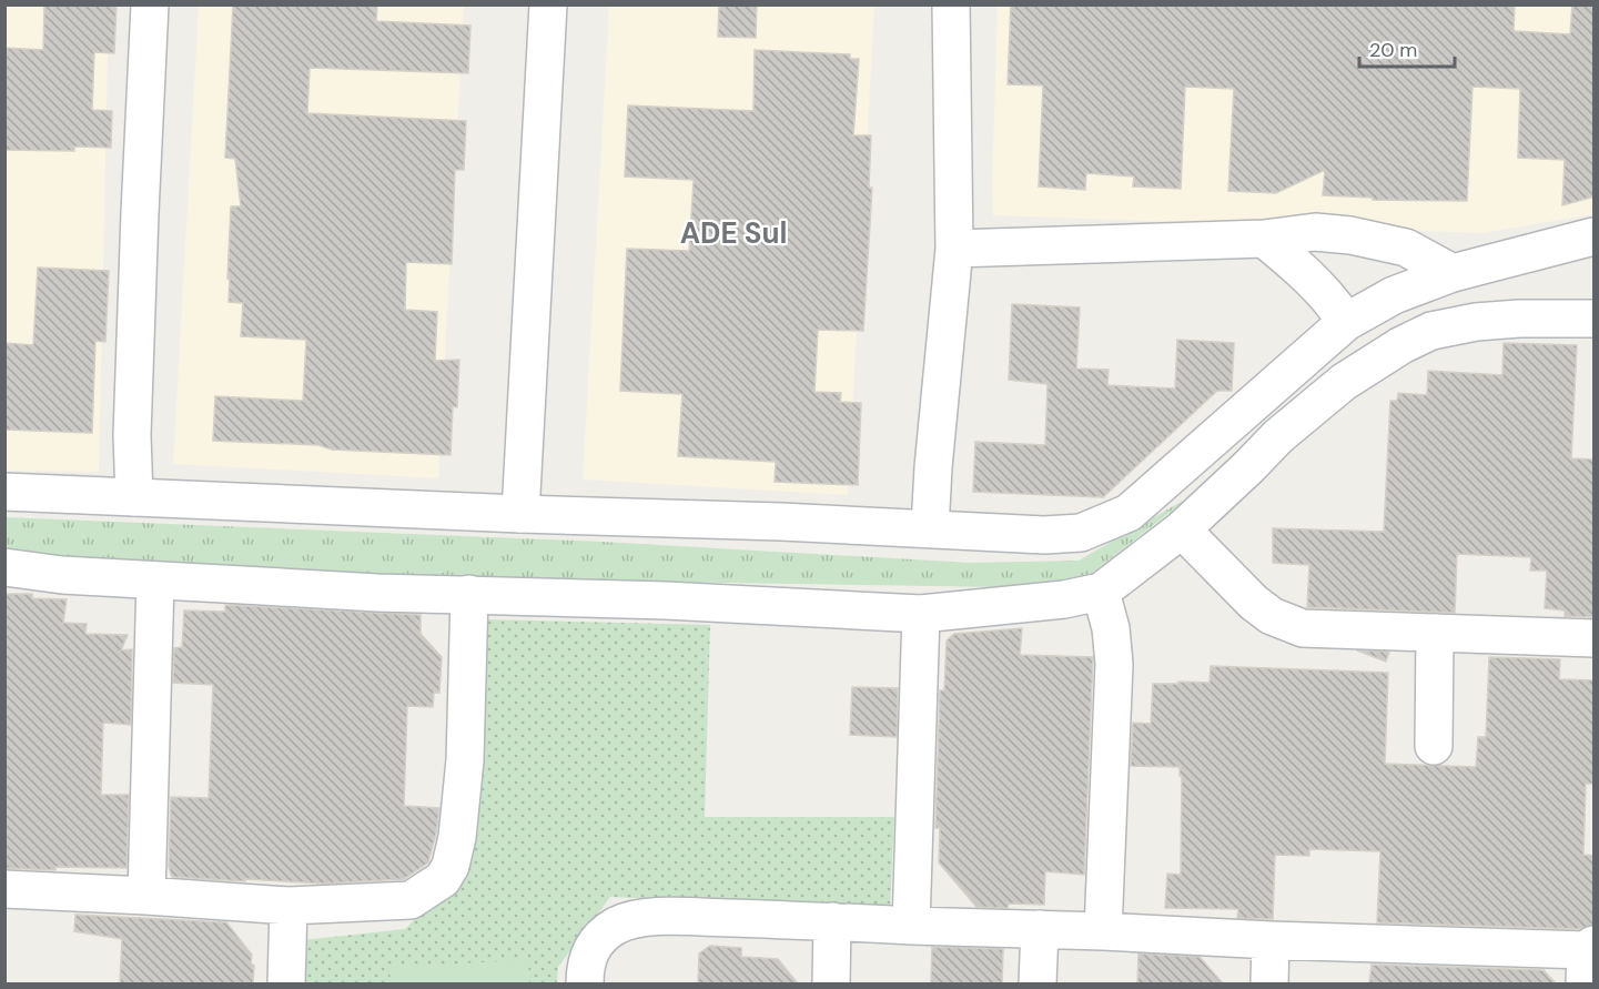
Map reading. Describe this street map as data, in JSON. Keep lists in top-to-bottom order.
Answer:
{
  "districts": ["ADE Sul"],
  "scale_bar": "20 m"
}
